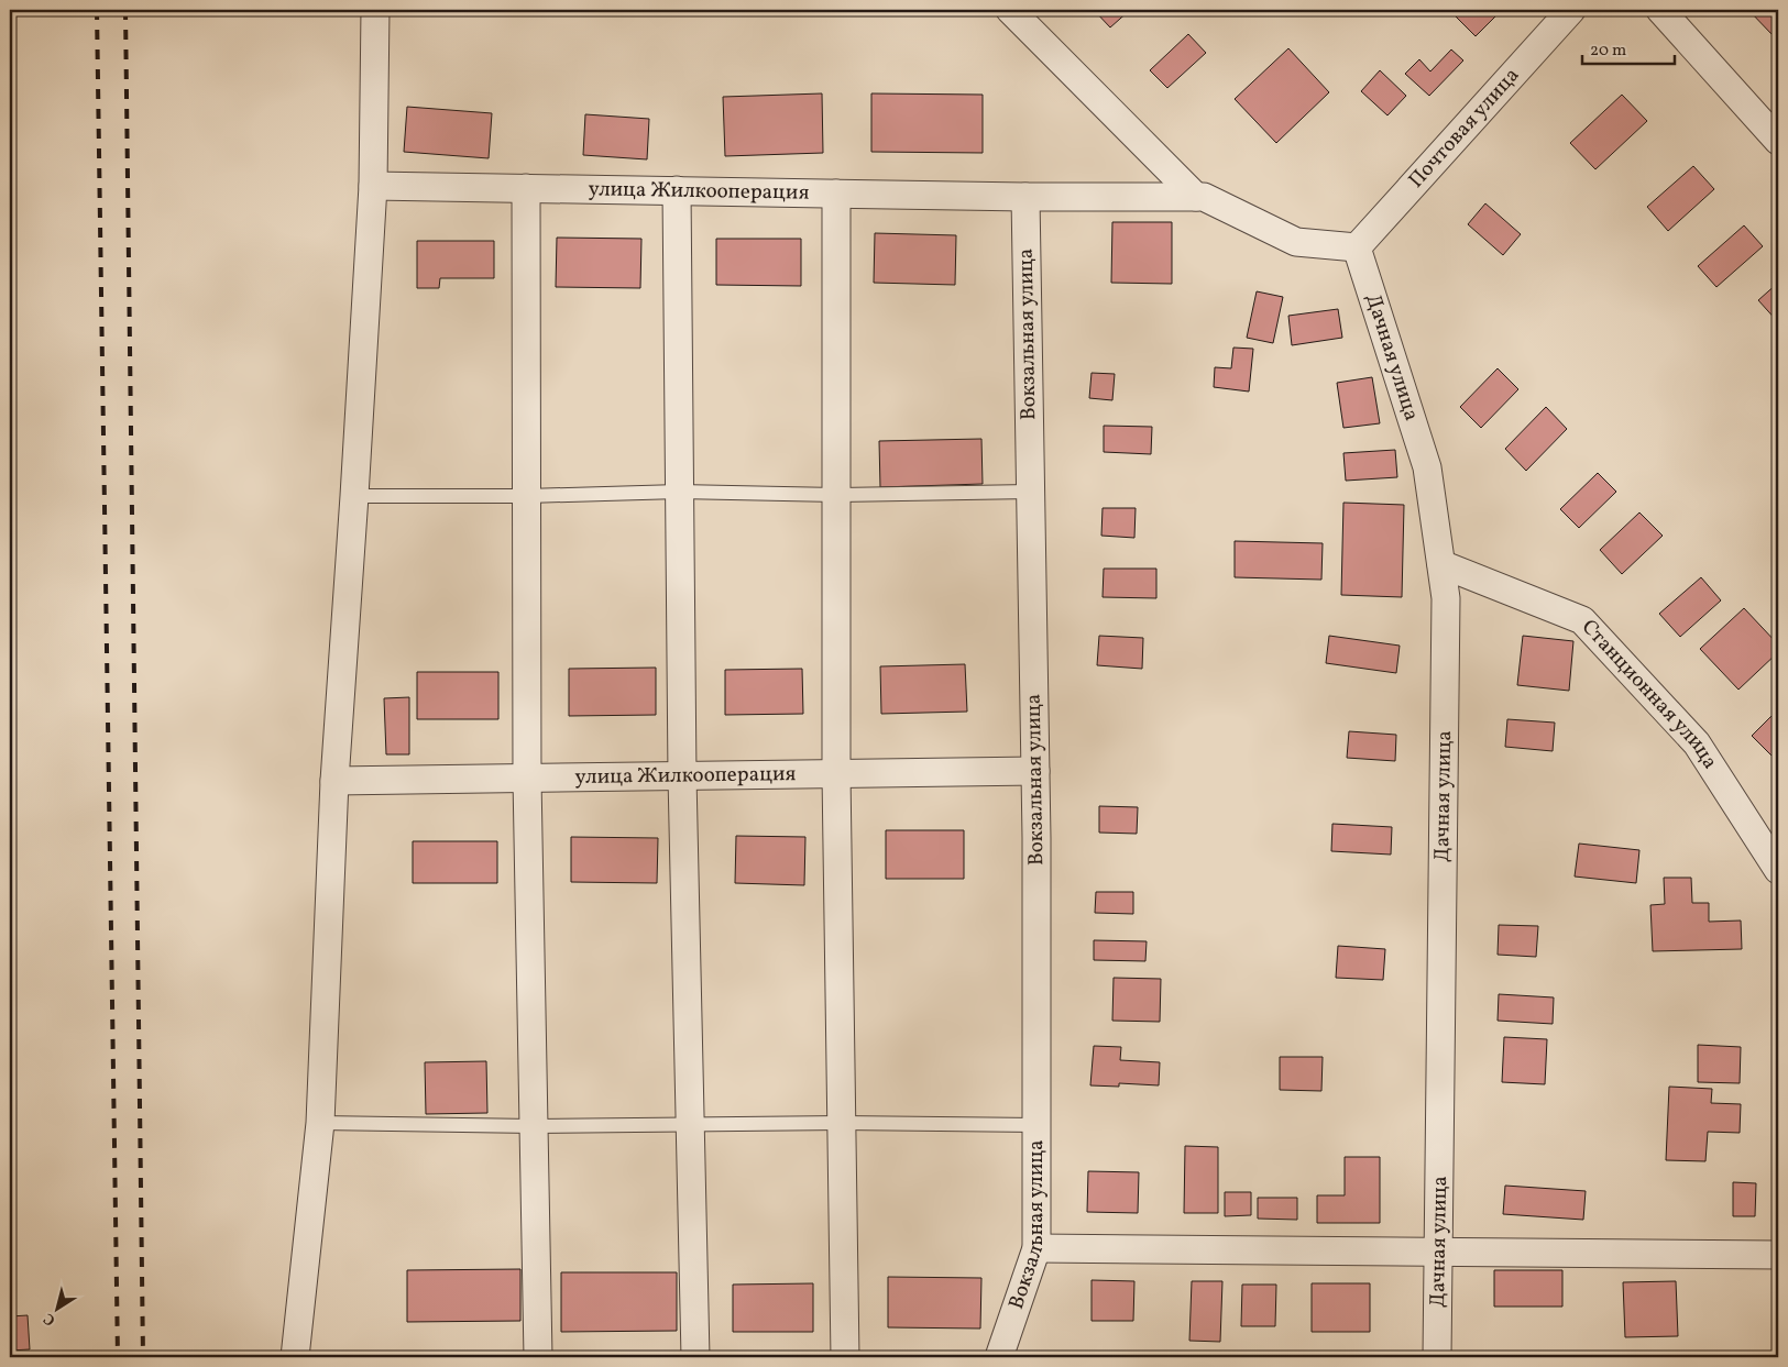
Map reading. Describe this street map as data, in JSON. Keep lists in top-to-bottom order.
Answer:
{
  "streets": {
    "street": [
      "Почтовая улица",
      "улица Жилкооперация",
      "Вокзальная улица",
      "Дачная улица",
      "Станционная улица"
    ]
  },
  "crossings": [
    ["Почтовая улица", "Дачная улица"],
    ["улица Жилкооперация", "Вокзальная улица"],
    ["Дачная улица", "Станционная улица"]
  ],
  "scale_bar": "20 m",
  "north": "bottom left"
}
